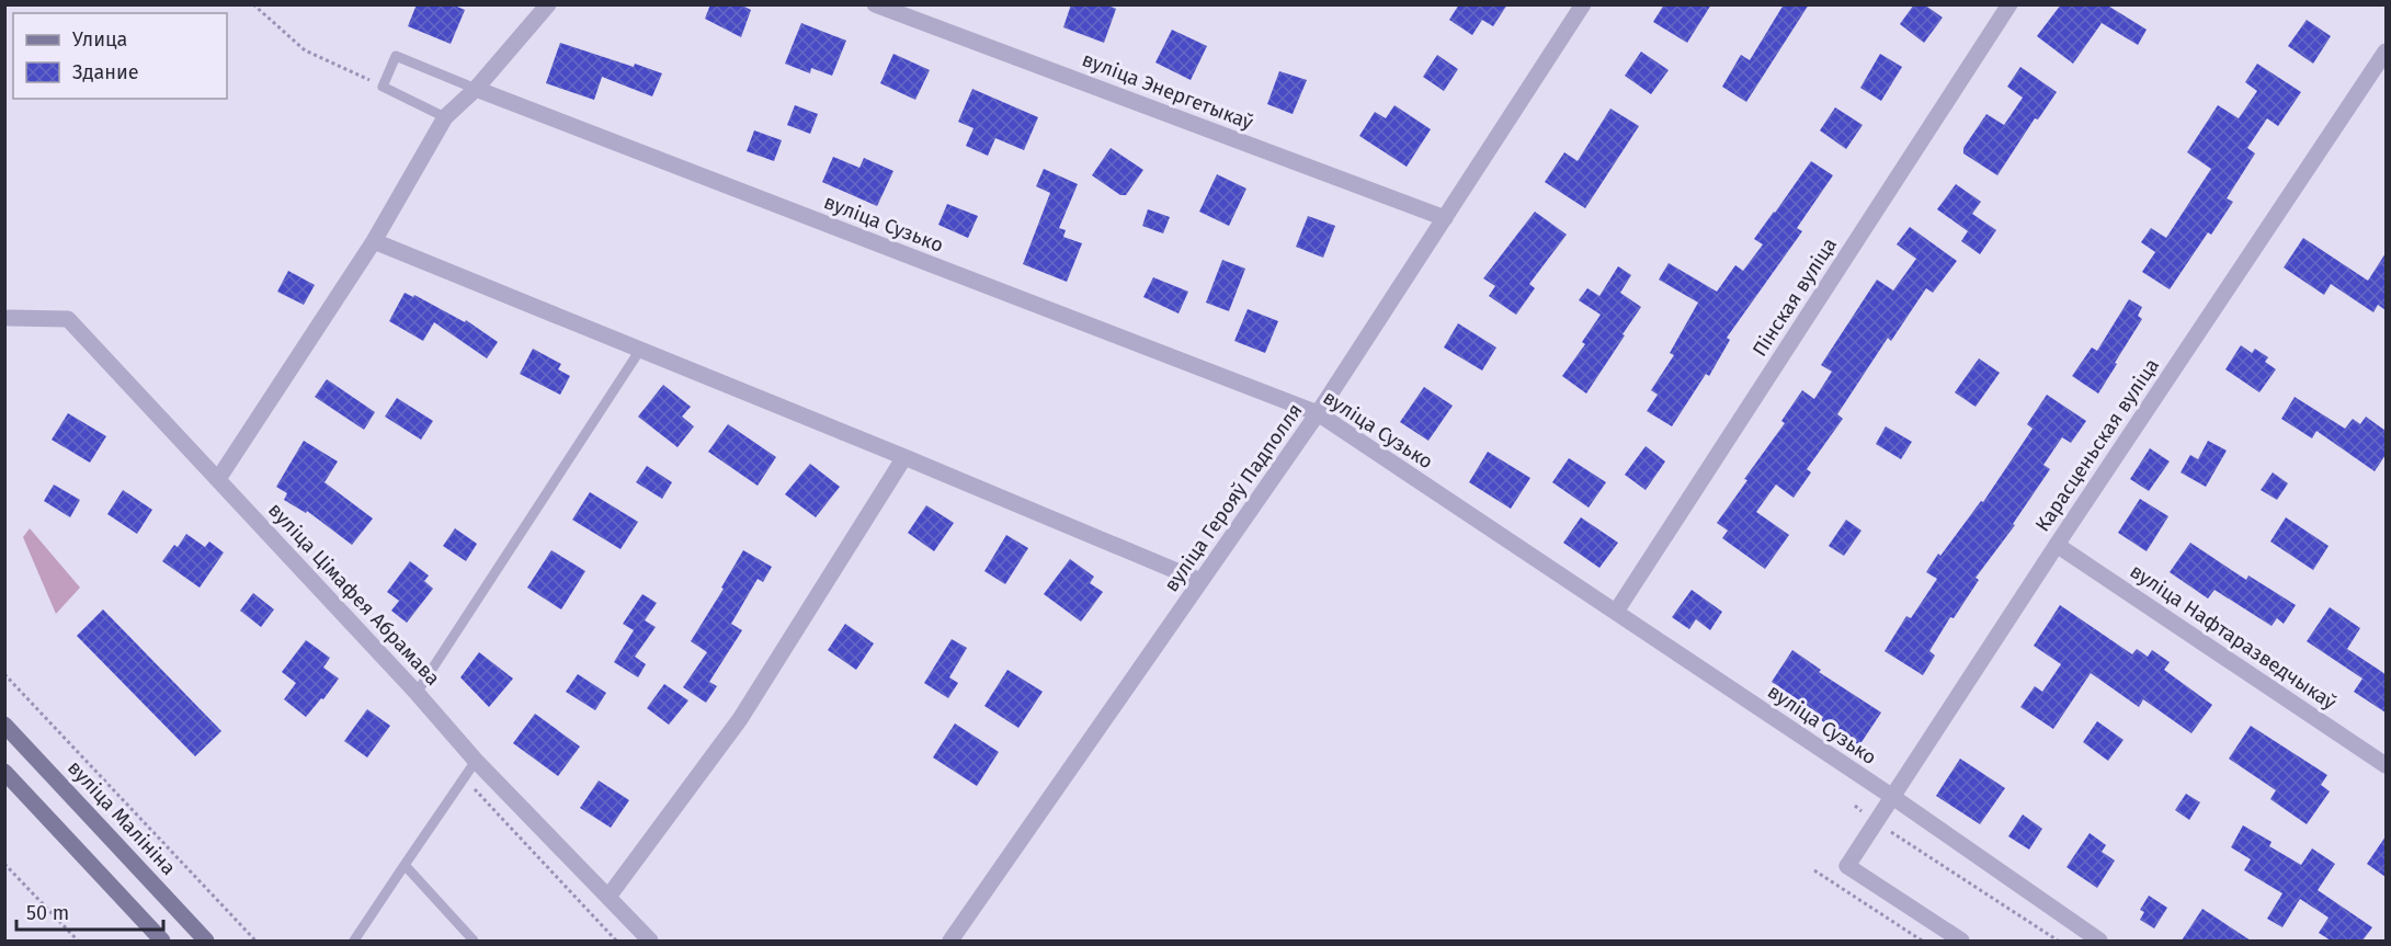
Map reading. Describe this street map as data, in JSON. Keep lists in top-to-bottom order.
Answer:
{
  "streets": {
    "main road": ["вуліца Малініна"],
    "street": [
      "вуліца Энергетыкаў",
      "вуліца Сузько",
      "Пінская вуліца",
      "Карасценьская вуліца",
      "вуліца Герояў Падполля",
      "вуліца Цімафея Абрамава",
      "вуліца Нафтаразведчыкаў"
    ]
  },
  "crossings": [
    ["вуліца Энергетыкаў", "вуліца Герояў Падполля"],
    ["вуліца Сузько", "Пінская вуліца"],
    ["вуліца Сузько", "Карасценьская вуліца"],
    ["вуліца Сузько", "вуліца Герояў Падполля"],
    ["Карасценьская вуліца", "вуліца Нафтаразведчыкаў"]
  ],
  "legend": ["Улица", "Здание"],
  "scale_bar": "50 m"
}
